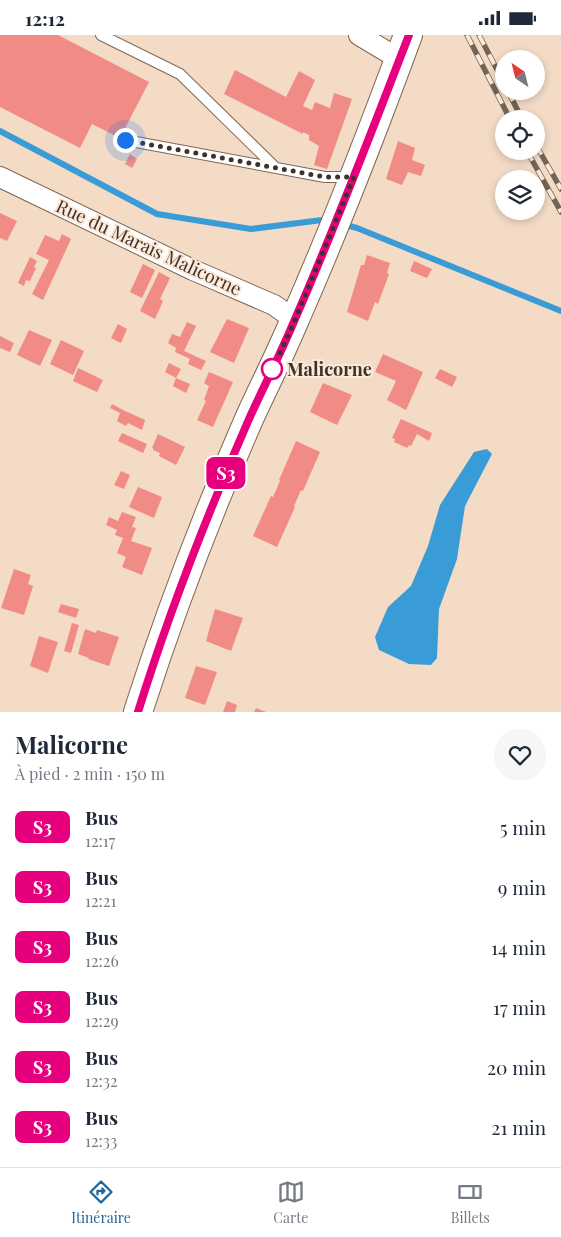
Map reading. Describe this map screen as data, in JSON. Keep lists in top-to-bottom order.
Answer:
{
  "streets": {
    "street": ["Rue du Marais Malicorne"]
  },
  "places": ["Malicorne"],
  "lines": ["bus line S3"],
  "north": "top left",
  "page": {
    "status": "12:12",
    "on_map": "S3",
    "heading": ["Malicorne", "À pied · 2 min · 150 m"],
    "list": [
      {
        "mark": "S3",
        "name": "Bus",
        "note": "12:17",
        "value": "5 min"
      },
      {
        "mark": "S3",
        "name": "Bus",
        "note": "12:21",
        "value": "9 min"
      },
      {
        "mark": "S3",
        "name": "Bus",
        "note": "12:26",
        "value": "14 min"
      },
      {
        "mark": "S3",
        "name": "Bus",
        "note": "12:29",
        "value": "17 min"
      },
      {
        "mark": "S3",
        "name": "Bus",
        "note": "12:32",
        "value": "20 min"
      },
      {
        "mark": "S3",
        "name": "Bus",
        "note": "12:33",
        "value": "21 min"
      }
    ],
    "tabs": ["Itinéraire", "Carte", "Billets"]
  }
}
